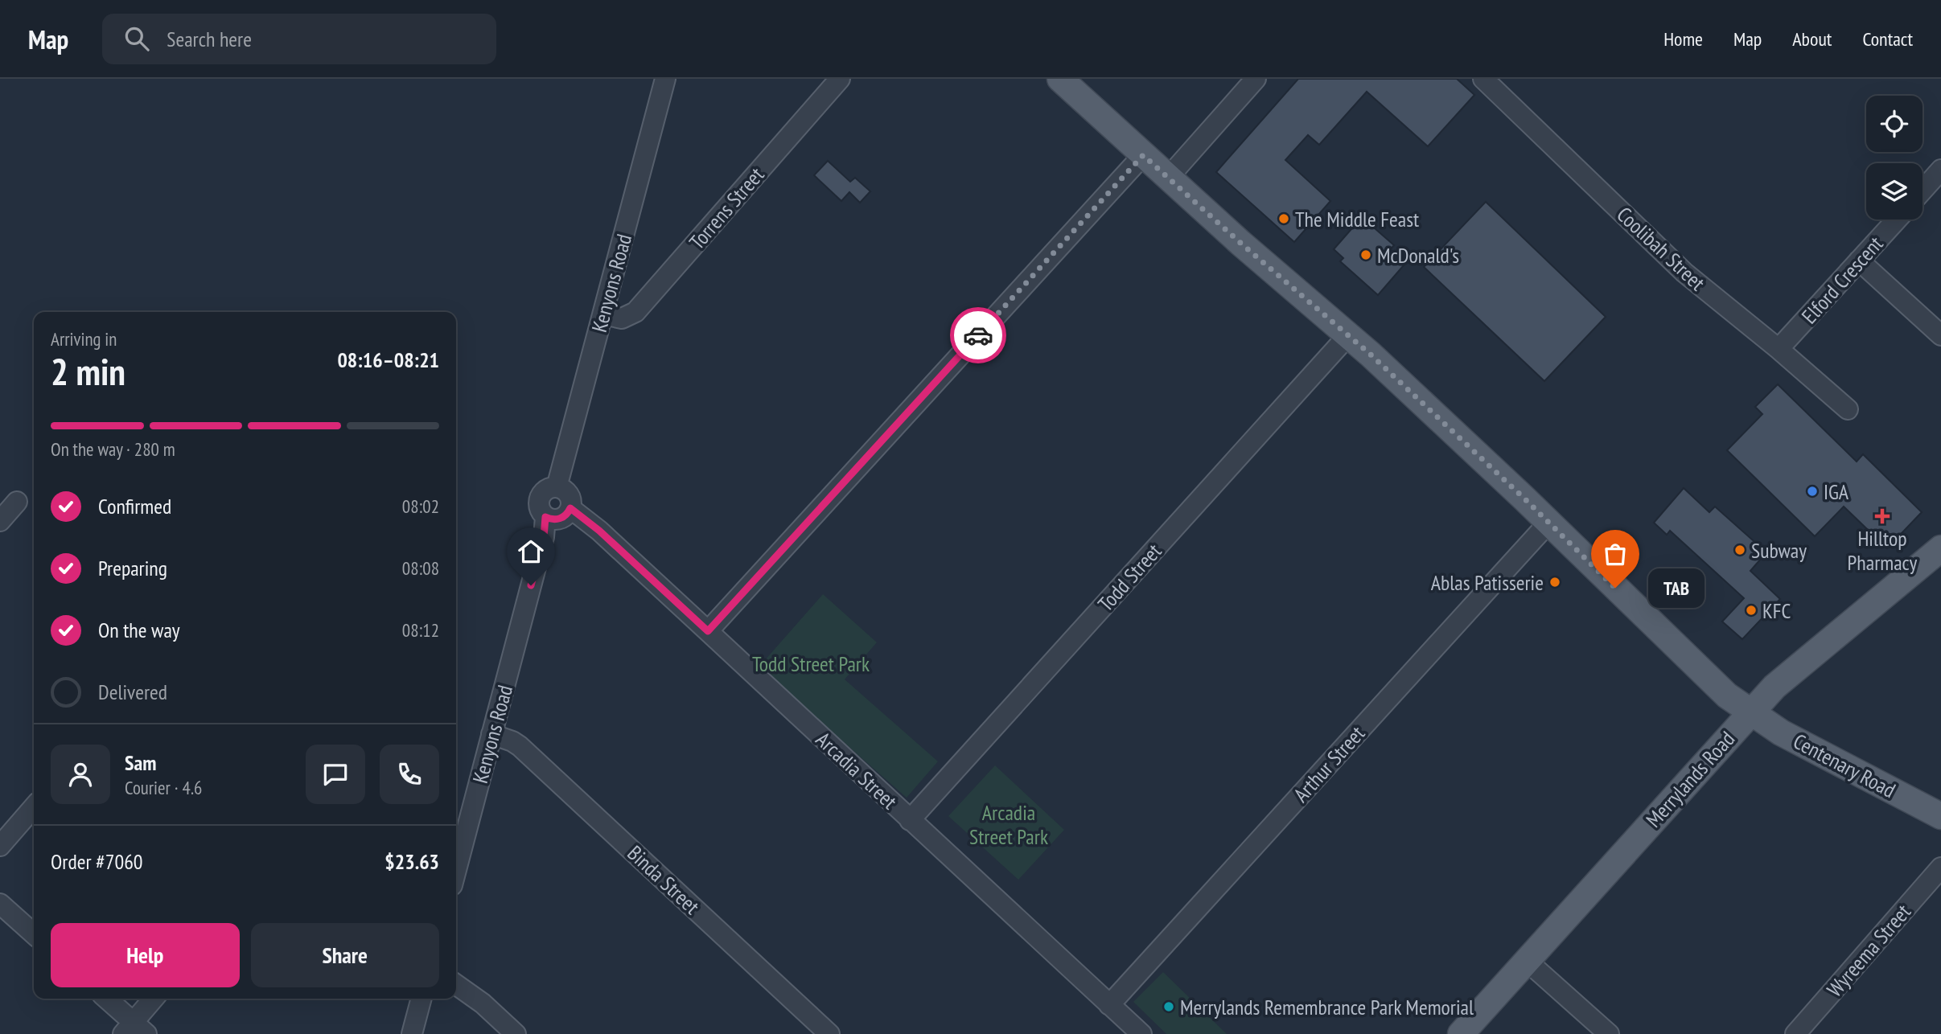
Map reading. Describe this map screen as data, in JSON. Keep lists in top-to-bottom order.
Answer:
{
  "streets": {
    "main road": ["Centenary Road", "Merrylands Road"],
    "street": [
      "Torrens Street",
      "Coolibah Street",
      "Elford Crescent",
      "Kenyons Road",
      "Todd Street",
      "Arthur Street",
      "Arcadia Street",
      "Binda Street",
      "Wyreema Street"
    ]
  },
  "crossings": [
    ["Torrens Street", "Kenyons Road"],
    ["Coolibah Street", "Elford Crescent"],
    ["Kenyons Road", "Arcadia Street"],
    ["Kenyons Road", "Binda Street"],
    ["Todd Street", "Centenary Road"],
    ["Todd Street", "Arcadia Street"],
    ["Arthur Street", "Centenary Road"],
    ["Arthur Street", "Arcadia Street"],
    ["Centenary Road", "Merrylands Road"]
  ],
  "parks": ["Todd Street Park", "Arcadia Street Park"],
  "places": {
    "other": [
      "The Middle Feast",
      "McDonald's",
      "IGA",
      "Subway",
      "Ablas Patisserie",
      "TAB",
      "KFC",
      "Merrylands Remembrance Park Memorial"
    ],
    "health": ["Hilltop Pharmacy"]
  },
  "page": {
    "header": "Map",
    "search": "Search here",
    "nav": [
      "Home",
      "Map",
      "About",
      "Contact"
    ],
    "heading": ["2 min", "Arriving in", "08:16–08:21"],
    "panel": [
      "Sam",
      "Courier · 4.6",
      "Order #7060",
      "$23.63"
    ],
    "bar": "On the way · 280 m",
    "list": [
      ["Confirmed", "08:02"],
      ["Preparing", "08:08"],
      ["On the way", "08:12"],
      "Delivered"
    ],
    "bubble": "TAB",
    "buttons": ["Help", "Share"]
  }
}
